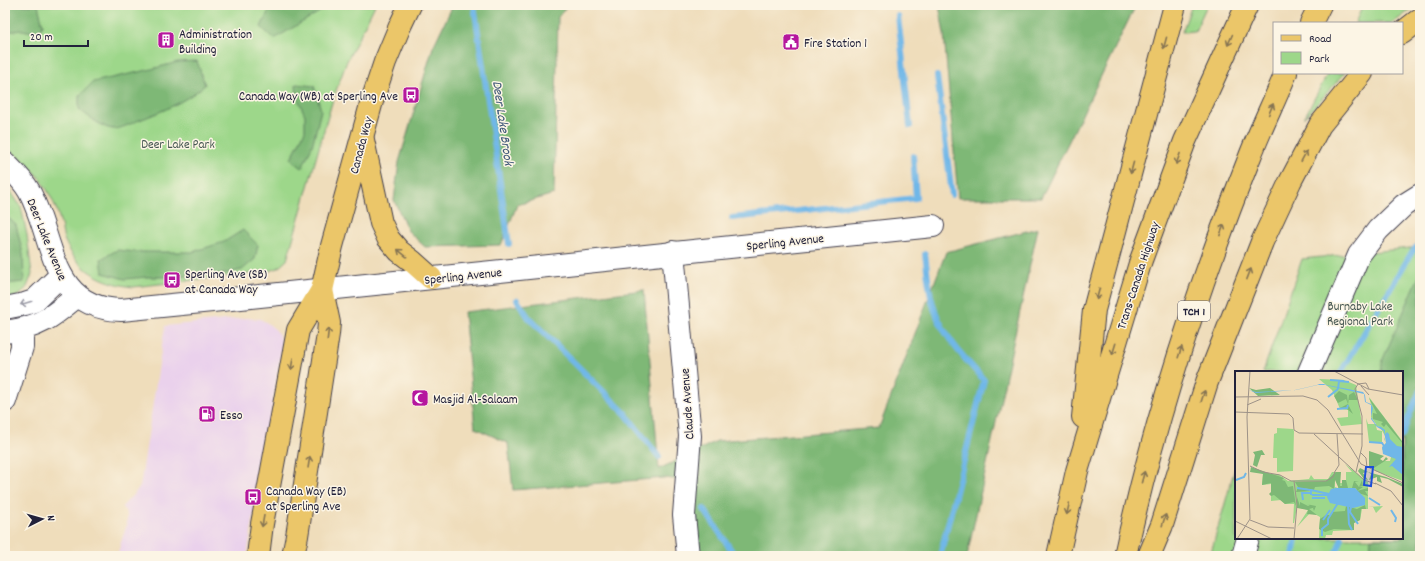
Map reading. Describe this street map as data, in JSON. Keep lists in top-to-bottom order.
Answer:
{
  "streets": {
    "main road": ["Canada Way", "Trans-Canada Highway", "TCH 1"],
    "street": ["Deer Lake Avenue", "Sperling Avenue", "Claude Avenue"]
  },
  "crossings": [
    ["Canada Way", "Sperling Avenue"],
    ["Deer Lake Avenue", "Sperling Avenue"],
    ["Sperling Avenue", "Claude Avenue"]
  ],
  "water": ["Deer Lake Brook"],
  "parks": ["Deer Lake Park", "Burnaby Lake Regional Park"],
  "places": {
    "building": ["Administration Building"],
    "public building": ["Fire Station 1"],
    "bus stop": ["Canada Way (WB) at Sperling Ave", "Sperling Ave (SB) at Canada Way", "Canada Way (EB) at Sperling Ave"],
    "mosque": ["Masjid Al-Salaam"],
    "fuel station": ["Esso"]
  },
  "legend": ["Road", "Park"],
  "scale_bar": "20 m",
  "north": "right"
}
